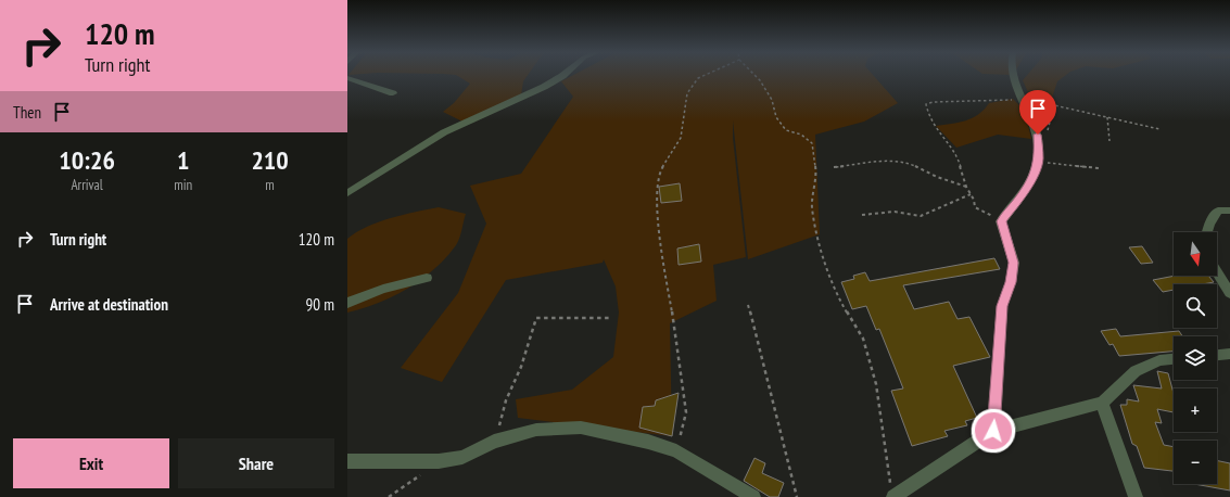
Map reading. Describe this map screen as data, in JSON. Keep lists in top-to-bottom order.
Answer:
{
  "north": "bottom",
  "page": {
    "turn": ["120 m", "Turn right"],
    "then": "Then",
    "eta": [
      "10:26",
      "Arrival",
      "1",
      "min",
      "210",
      "m"
    ],
    "list": [
      {
        "name": "Turn right",
        "value": "120 m"
      },
      {
        "name": "Arrive at destination",
        "value": "90 m"
      }
    ],
    "map_buttons": ["+", "−"],
    "buttons": ["Exit", "Share"]
  }
}
